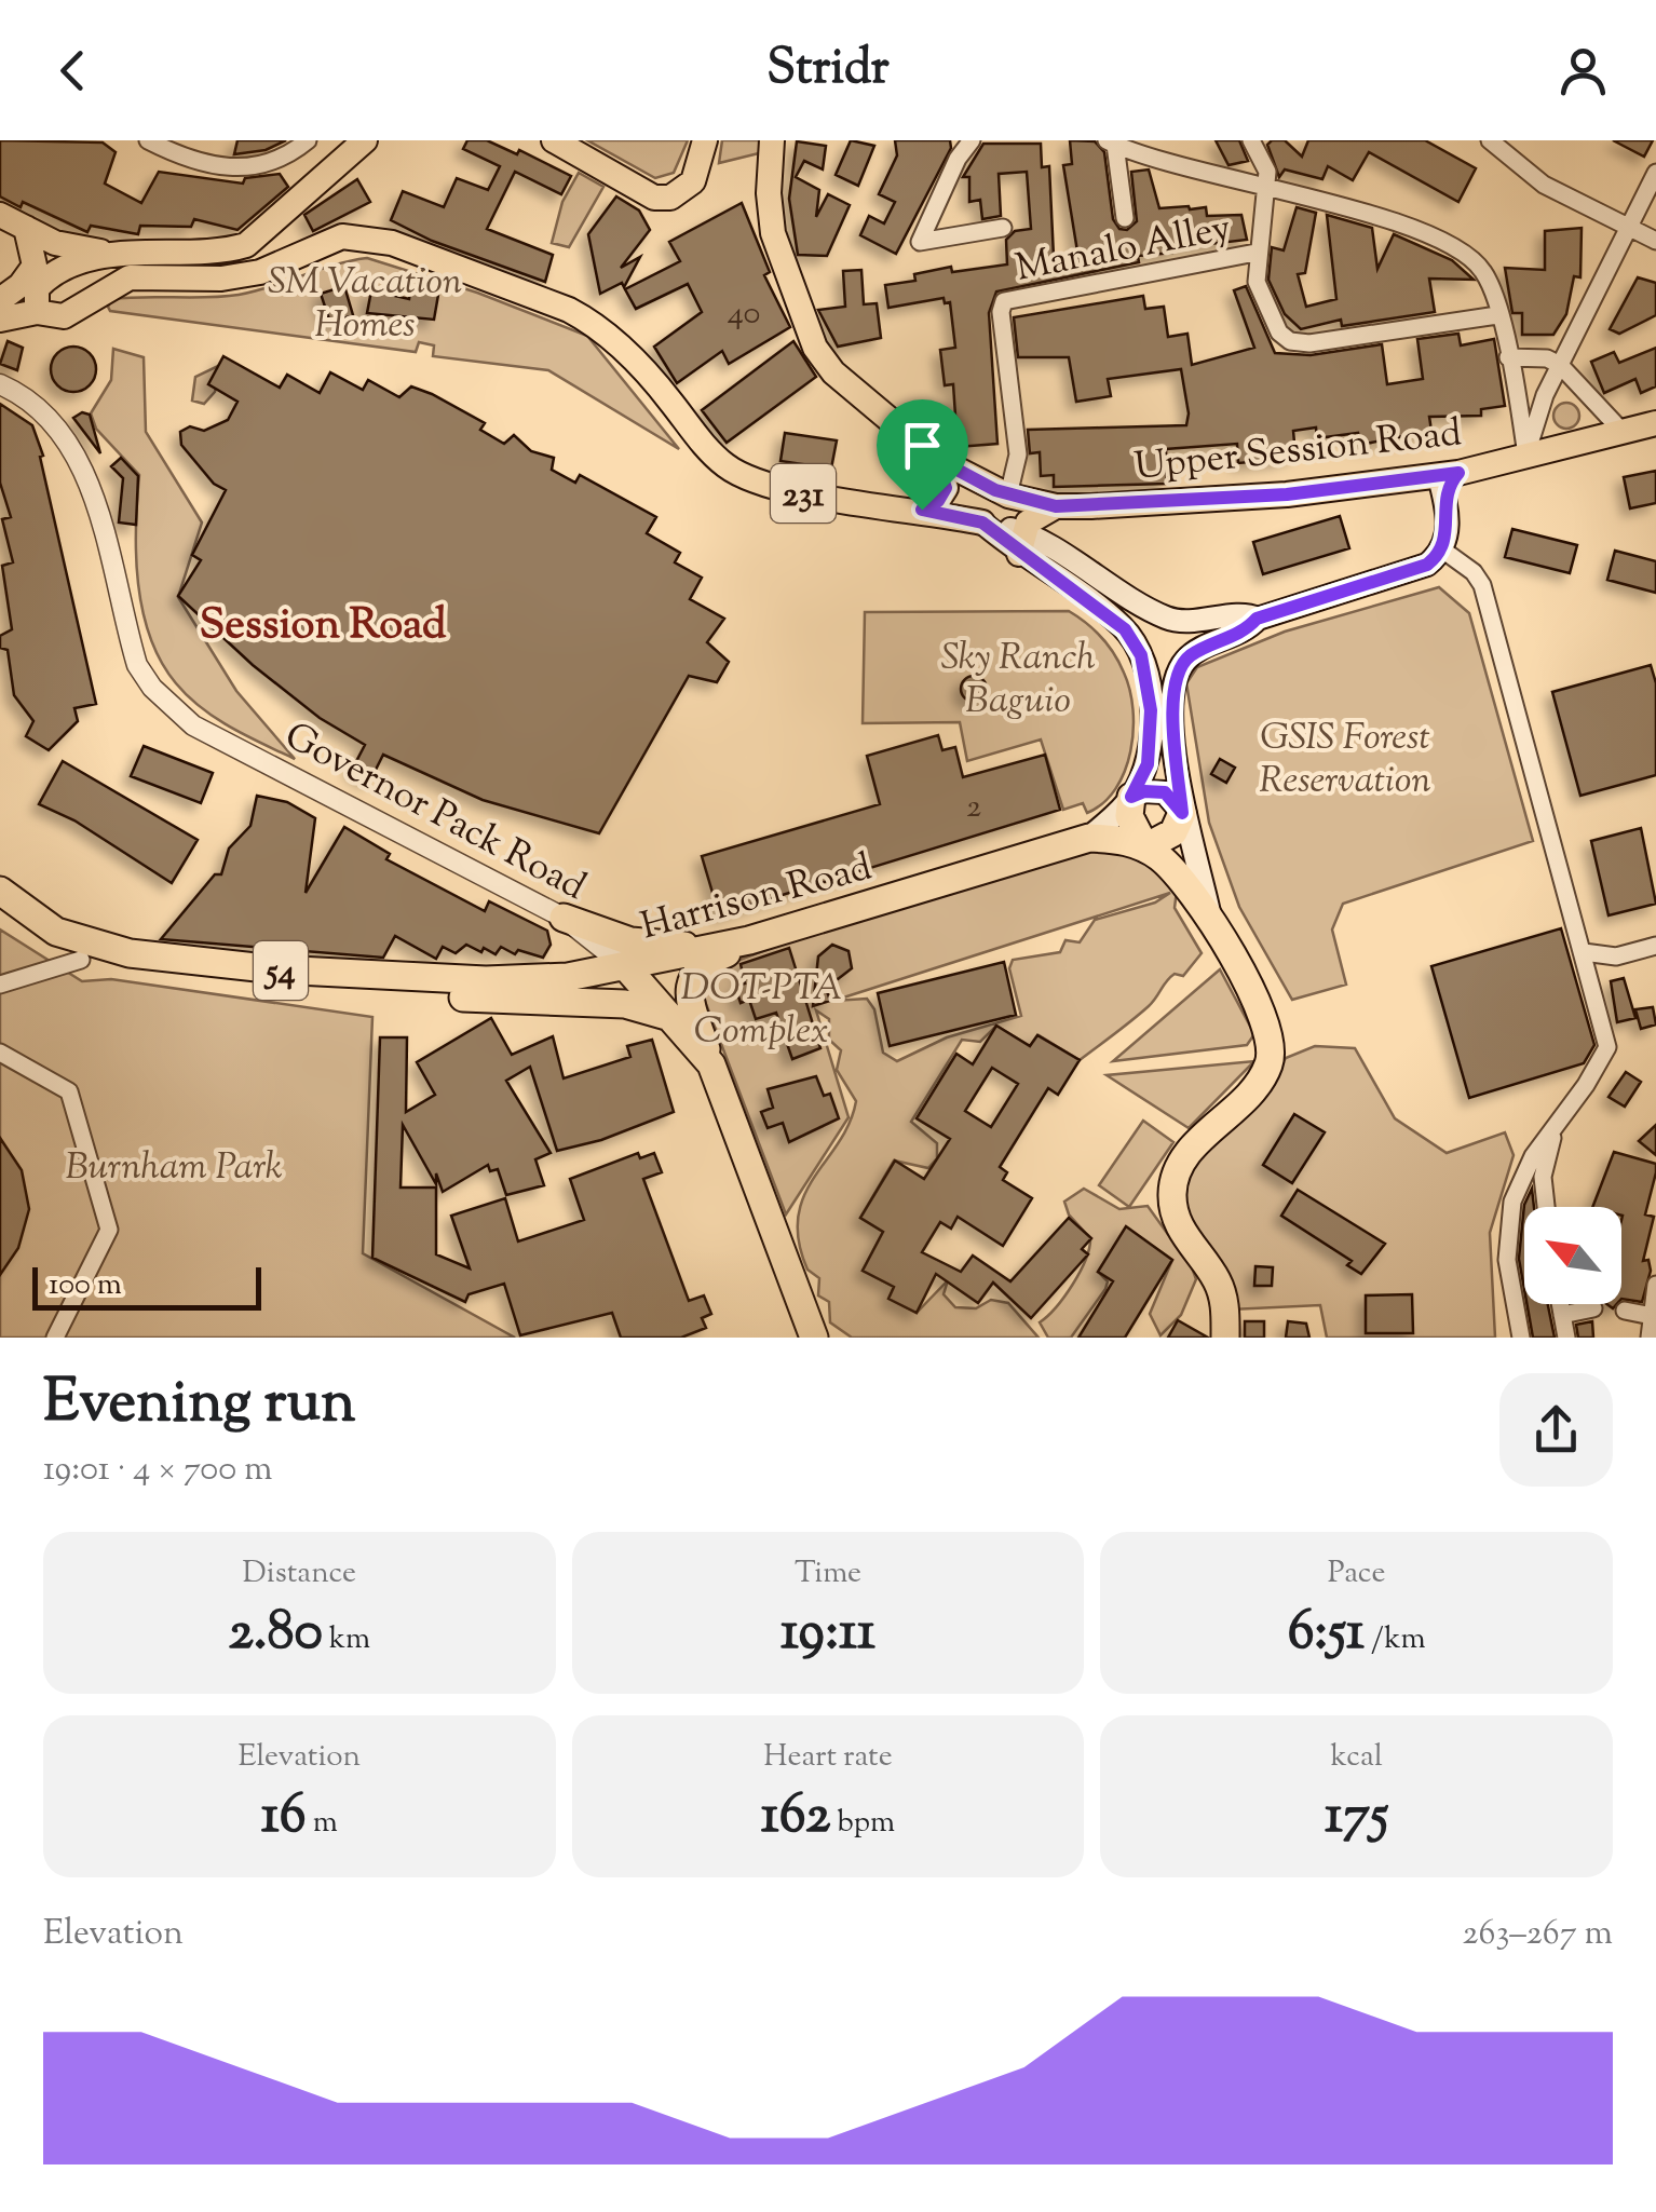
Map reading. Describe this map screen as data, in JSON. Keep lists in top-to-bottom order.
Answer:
{
  "streets": {
    "highway": ["Governor Pack Road", "Harrison Road", "54"],
    "main road": ["Upper Session Road", "231"],
    "street": ["Manalo Alley"]
  },
  "crossings": [
    ["Manalo Alley", "Upper Session Road"],
    ["Governor Pack Road", "Harrison Road"],
    ["Governor Pack Road", "54"]
  ],
  "districts": ["Session Road"],
  "parks": [
    "SM Vacation Homes",
    "Sky Ranch Baguio",
    "GSIS Forest Reservation",
    "DOT-PTA Complex",
    "Burnham Park"
  ],
  "house_numbers": ["40", "2"],
  "scale_bar": "100 m",
  "north": "top left",
  "page": {
    "header": "Stridr",
    "scale": "100 m",
    "heading": ["Evening run", "19:01 · 4 × 700 m"],
    "stats": [
      ["Distance", "2.80 km"],
      ["Time", "19:11"],
      ["Pace", "6:51 /km"],
      ["Elevation", "16 m"],
      ["Heart rate", "162 bpm"],
      ["kcal", "175"]
    ],
    "chart": ["Elevation", "263–267 m"]
  }
}
